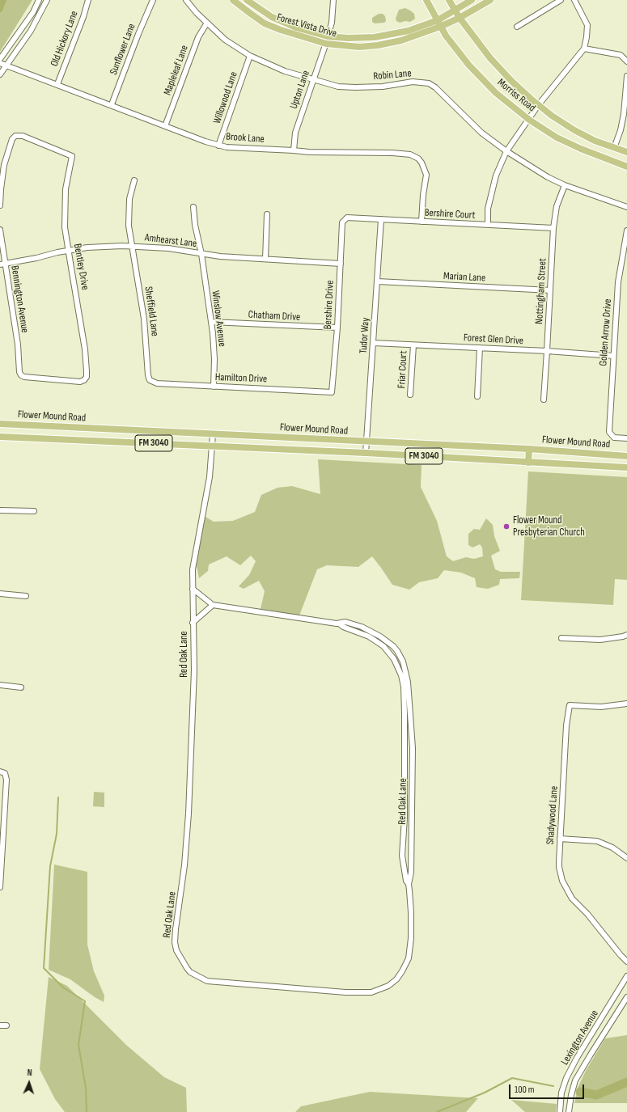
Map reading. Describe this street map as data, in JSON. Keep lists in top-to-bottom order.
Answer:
{
  "streets": {
    "main road": [
      "Forest Vista Drive",
      "Morriss Road",
      "Flower Mound Road",
      "FM 3040"
    ],
    "street": [
      "Old Hickory Lane",
      "Sunflower Lane",
      "Mapleleaf Lane",
      "Robin Lane",
      "Upton Lane",
      "Willowood Lane",
      "Brook Lane",
      "Bershire Court",
      "Amhearst Lane",
      "Bentley Drive",
      "Marian Lane",
      "Nottingham Street",
      "Bennington Avenue",
      "Bershire Drive",
      "Sheffield Lane",
      "Chatham Drive",
      "Winslow Avenue",
      "Golden Arrow Drive",
      "Tudor Way",
      "Forest Glen Drive",
      "Friar Court",
      "Hamilton Drive",
      "Red Oak Lane",
      "Shadywood Lane",
      "Lexington Avenue"
    ]
  },
  "crossings": [
    ["Forest Vista Drive", "Upton Lane"],
    ["Forest Vista Drive", "Morriss Road"],
    ["Old Hickory Lane", "Brook Lane"],
    ["Sunflower Lane", "Brook Lane"],
    ["Mapleleaf Lane", "Robin Lane"],
    ["Mapleleaf Lane", "Brook Lane"],
    ["Robin Lane", "Upton Lane"],
    ["Robin Lane", "Willowood Lane"],
    ["Robin Lane", "Nottingham Street"],
    ["Upton Lane", "Brook Lane"],
    ["Willowood Lane", "Brook Lane"],
    ["Brook Lane", "Bershire Court"],
    ["Bershire Court", "Nottingham Street"],
    ["Bershire Court", "Bershire Drive"],
    ["Bershire Court", "Tudor Way"],
    ["Amhearst Lane", "Bentley Drive"],
    ["Amhearst Lane", "Bennington Avenue"],
    ["Amhearst Lane", "Bershire Drive"],
    ["Amhearst Lane", "Sheffield Lane"],
    ["Amhearst Lane", "Winslow Avenue"],
    ["Bentley Drive", "Bennington Avenue"],
    ["Marian Lane", "Nottingham Street"],
    ["Marian Lane", "Tudor Way"],
    ["Nottingham Street", "Forest Glen Drive"],
    ["Bershire Drive", "Chatham Drive"],
    ["Bershire Drive", "Hamilton Drive"],
    ["Sheffield Lane", "Hamilton Drive"],
    ["Chatham Drive", "Winslow Avenue"],
    ["Winslow Avenue", "Hamilton Drive"],
    ["Golden Arrow Drive", "Forest Glen Drive"],
    ["Tudor Way", "Forest Glen Drive"],
    ["Tudor Way", "Flower Mound Road"],
    ["Forest Glen Drive", "Friar Court"],
    ["Flower Mound Road", "Red Oak Lane"]
  ],
  "places": ["Flower Mound Presbyterian Church"],
  "scale_bar": "100 m",
  "north": "top"
}
